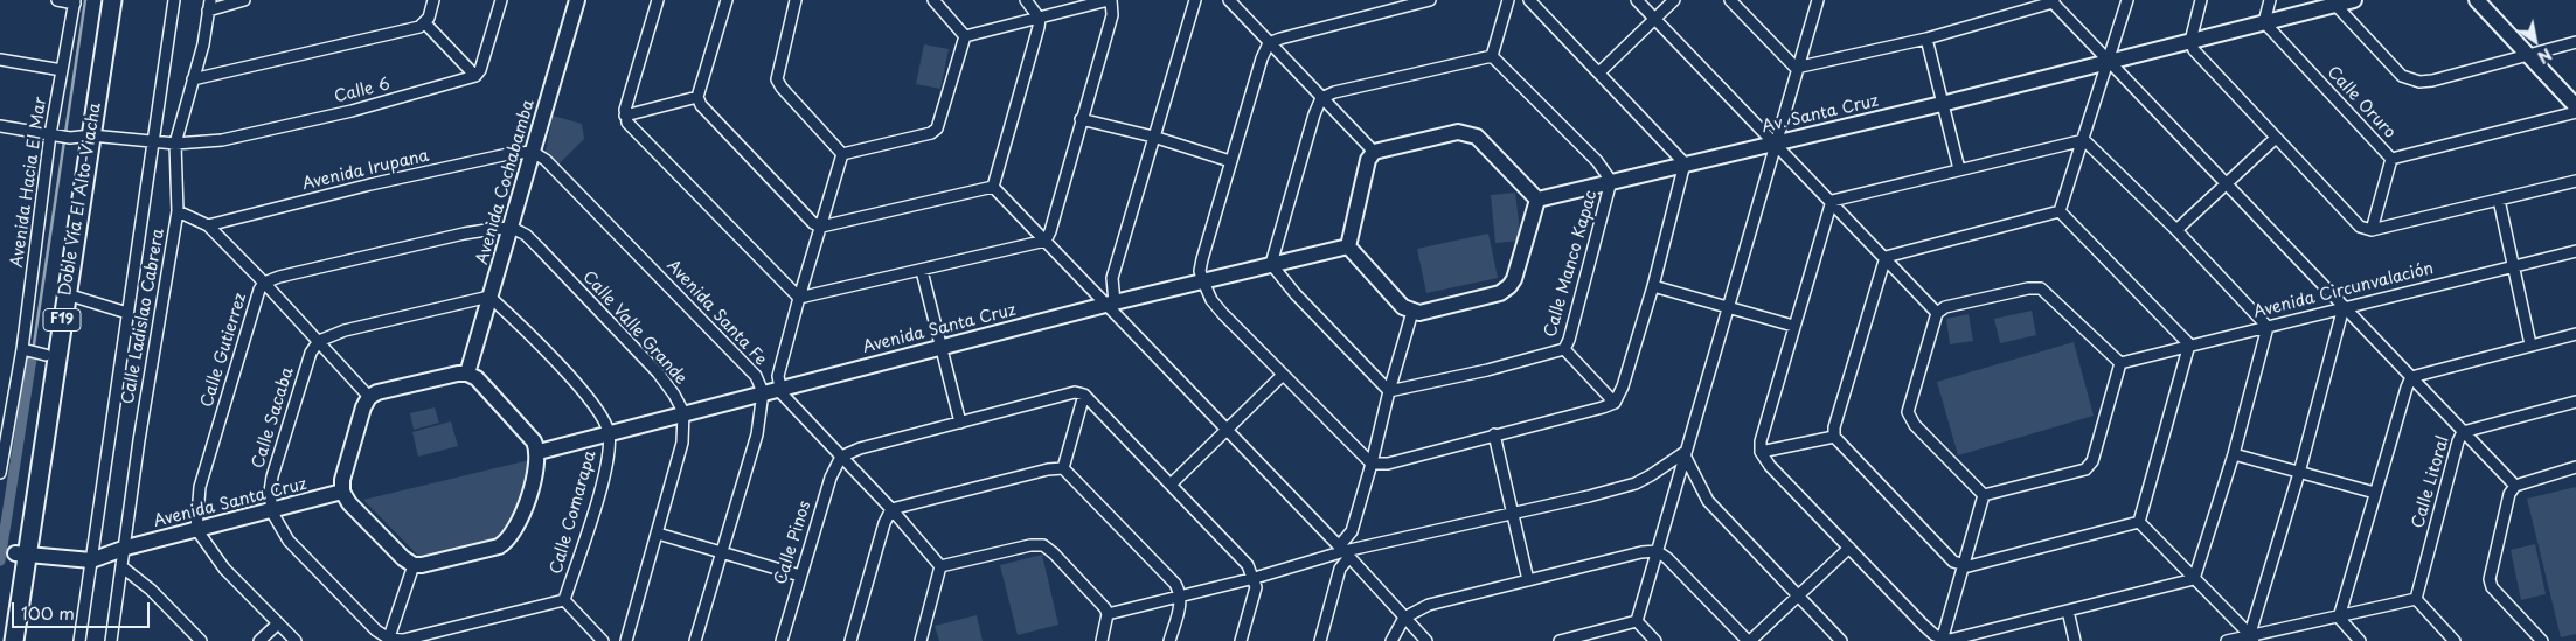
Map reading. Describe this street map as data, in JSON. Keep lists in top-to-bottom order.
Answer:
{
  "streets": {
    "highway": ["Doble Vía El Alto-Viacha", "F19"],
    "street": [
      "Calle 6",
      "Calle Oruro",
      "Av. Santa Cruz",
      "Avenida Irupana",
      "Avenida Hacia El Mar",
      "Avenida Cochabamba",
      "Calle Manco Kapac",
      "Avenida Circunvalación",
      "Avenida Santa Fe",
      "Calle Ladislao Cabrera",
      "Calle Valle Grande",
      "Avenida Santa Cruz",
      "Calle Gutierrez",
      "Calle Sacaba",
      "Calle Litoral",
      "Calle Comarapa",
      "Calle Pinos"
    ]
  },
  "crossings": [
    ["Calle 6", "Avenida Hacia El Mar"],
    ["Calle 6", "Doble Vía El Alto-Viacha"],
    ["Calle 6", "Calle Ladislao Cabrera"],
    ["Calle Oruro", "Av. Santa Cruz"],
    ["Av. Santa Cruz", "Calle Manco Kapac"],
    ["Av. Santa Cruz", "Avenida Santa Cruz"],
    ["Avenida Irupana", "Avenida Cochabamba"],
    ["Avenida Irupana", "Avenida Santa Fe"],
    ["Avenida Hacia El Mar", "Doble Vía El Alto-Viacha"],
    ["Avenida Cochabamba", "Avenida Santa Fe"],
    ["Avenida Cochabamba", "Calle Valle Grande"],
    ["Avenida Cochabamba", "Avenida Santa Cruz"],
    ["Avenida Cochabamba", "Calle Gutierrez"],
    ["Avenida Cochabamba", "Calle Comarapa"],
    ["Avenida Santa Fe", "Avenida Santa Cruz"],
    ["Calle Ladislao Cabrera", "Avenida Santa Cruz"],
    ["Calle Valle Grande", "Avenida Santa Cruz"],
    ["Calle Valle Grande", "Calle Gutierrez"],
    ["Avenida Santa Cruz", "Calle Gutierrez"],
    ["Avenida Santa Cruz", "Calle Sacaba"],
    ["Avenida Santa Cruz", "Calle Comarapa"],
    ["Calle Sacaba", "Calle Comarapa"]
  ],
  "scale_bar": "100 m",
  "north": "bottom right"
}
